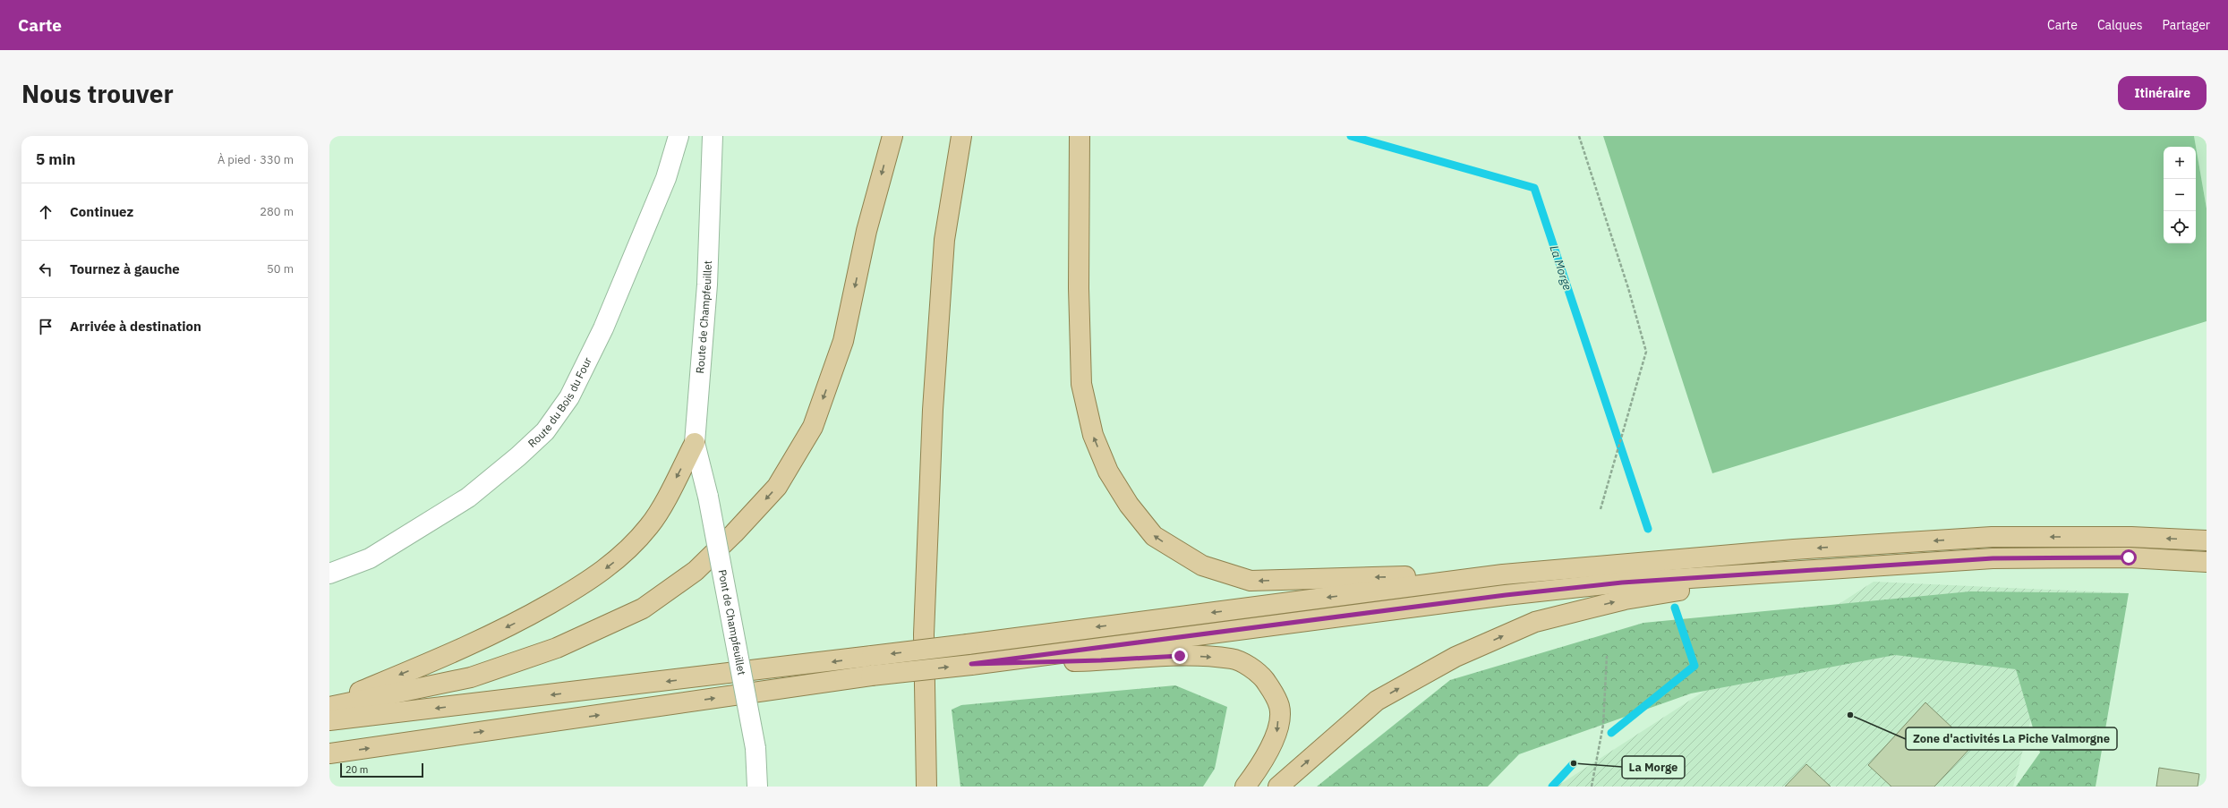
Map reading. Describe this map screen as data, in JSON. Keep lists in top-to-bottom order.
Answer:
{
  "streets": {
    "street": ["Route de Champfeuillet", "Route du Bois du Four", "Pont de Champfeuillet"]
  },
  "crossings": [
    ["Route de Champfeuillet", "Pont de Champfeuillet"]
  ],
  "water": ["La Morge"],
  "places": ["Zone d'activités La Piche Valmorgne", "La Morge"],
  "scale_bar": "20 m",
  "page": {
    "header": "Carte",
    "nav": ["Carte", "Calques", "Partager"],
    "buttons": "Itinéraire",
    "title": "Nous trouver",
    "heading": ["5 min", "À pied · 330 m"],
    "map_buttons": ["+", "−"],
    "list": [
      ["Continuez", "280 m"],
      ["Tournez à gauche", "50 m"],
      "Arrivée à destination"
    ],
    "scale": "20 m"
  }
}
